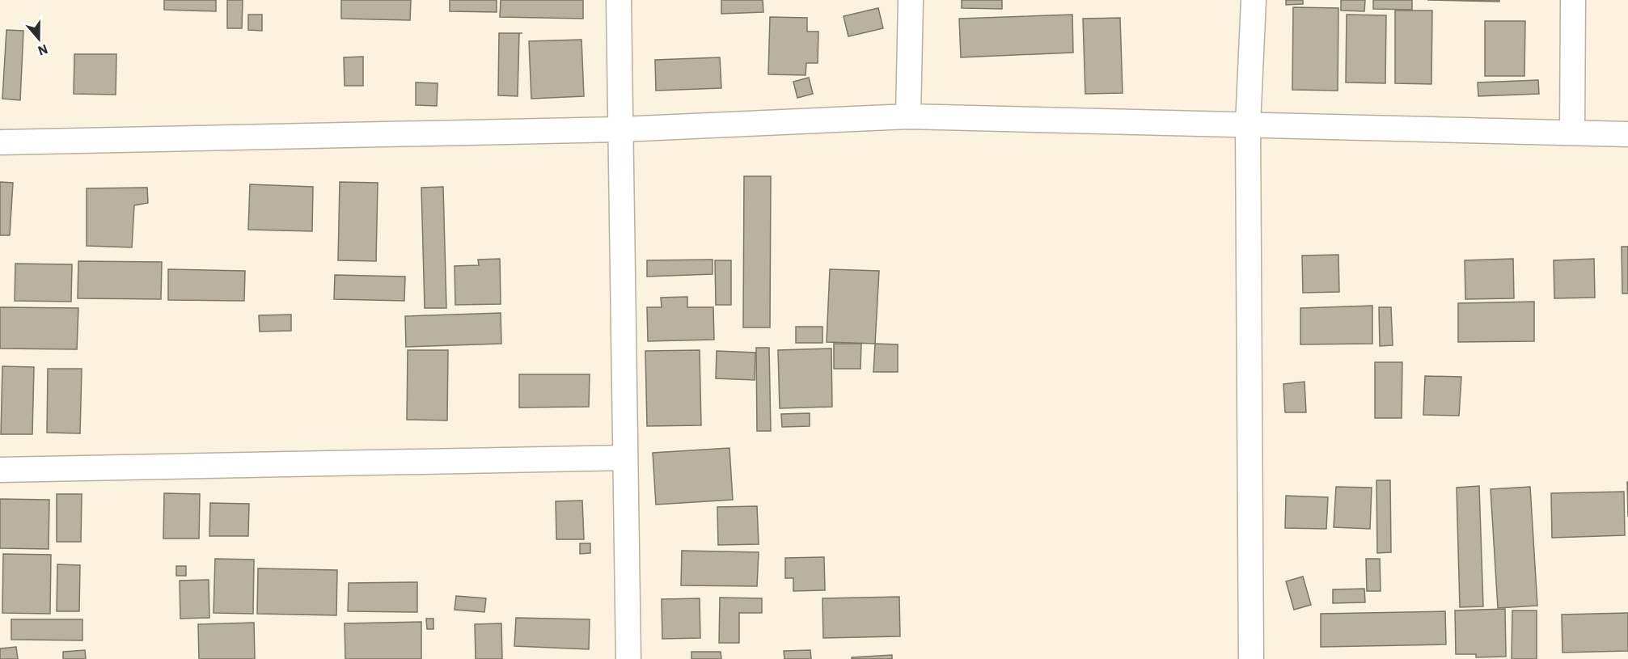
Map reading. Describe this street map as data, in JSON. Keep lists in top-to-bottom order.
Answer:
{
  "north": "bottom"
}
